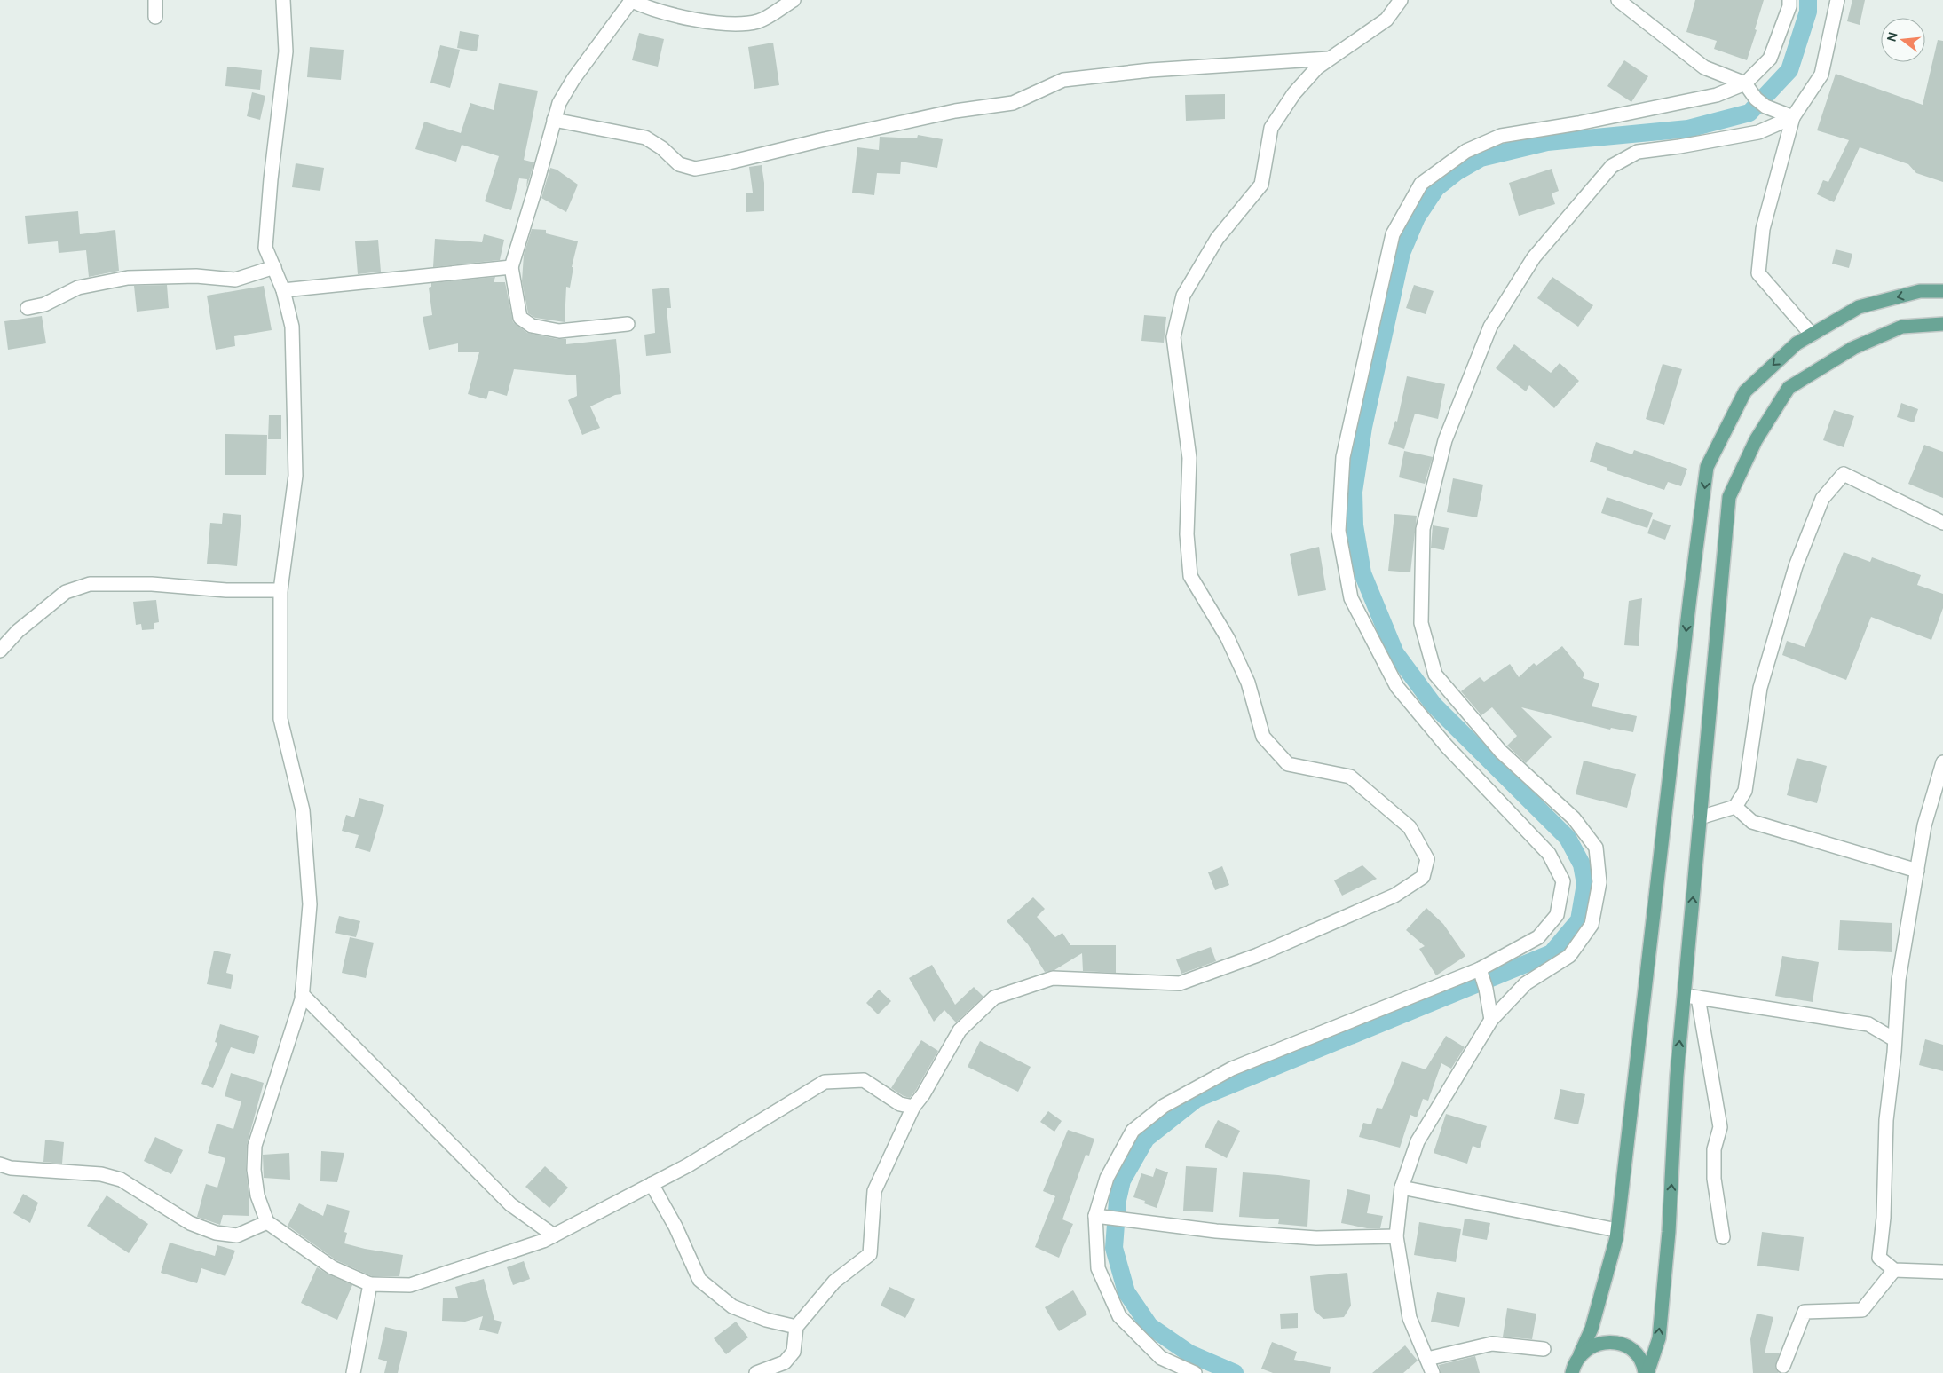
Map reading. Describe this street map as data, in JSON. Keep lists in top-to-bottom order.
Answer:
{
  "north": "left"
}
